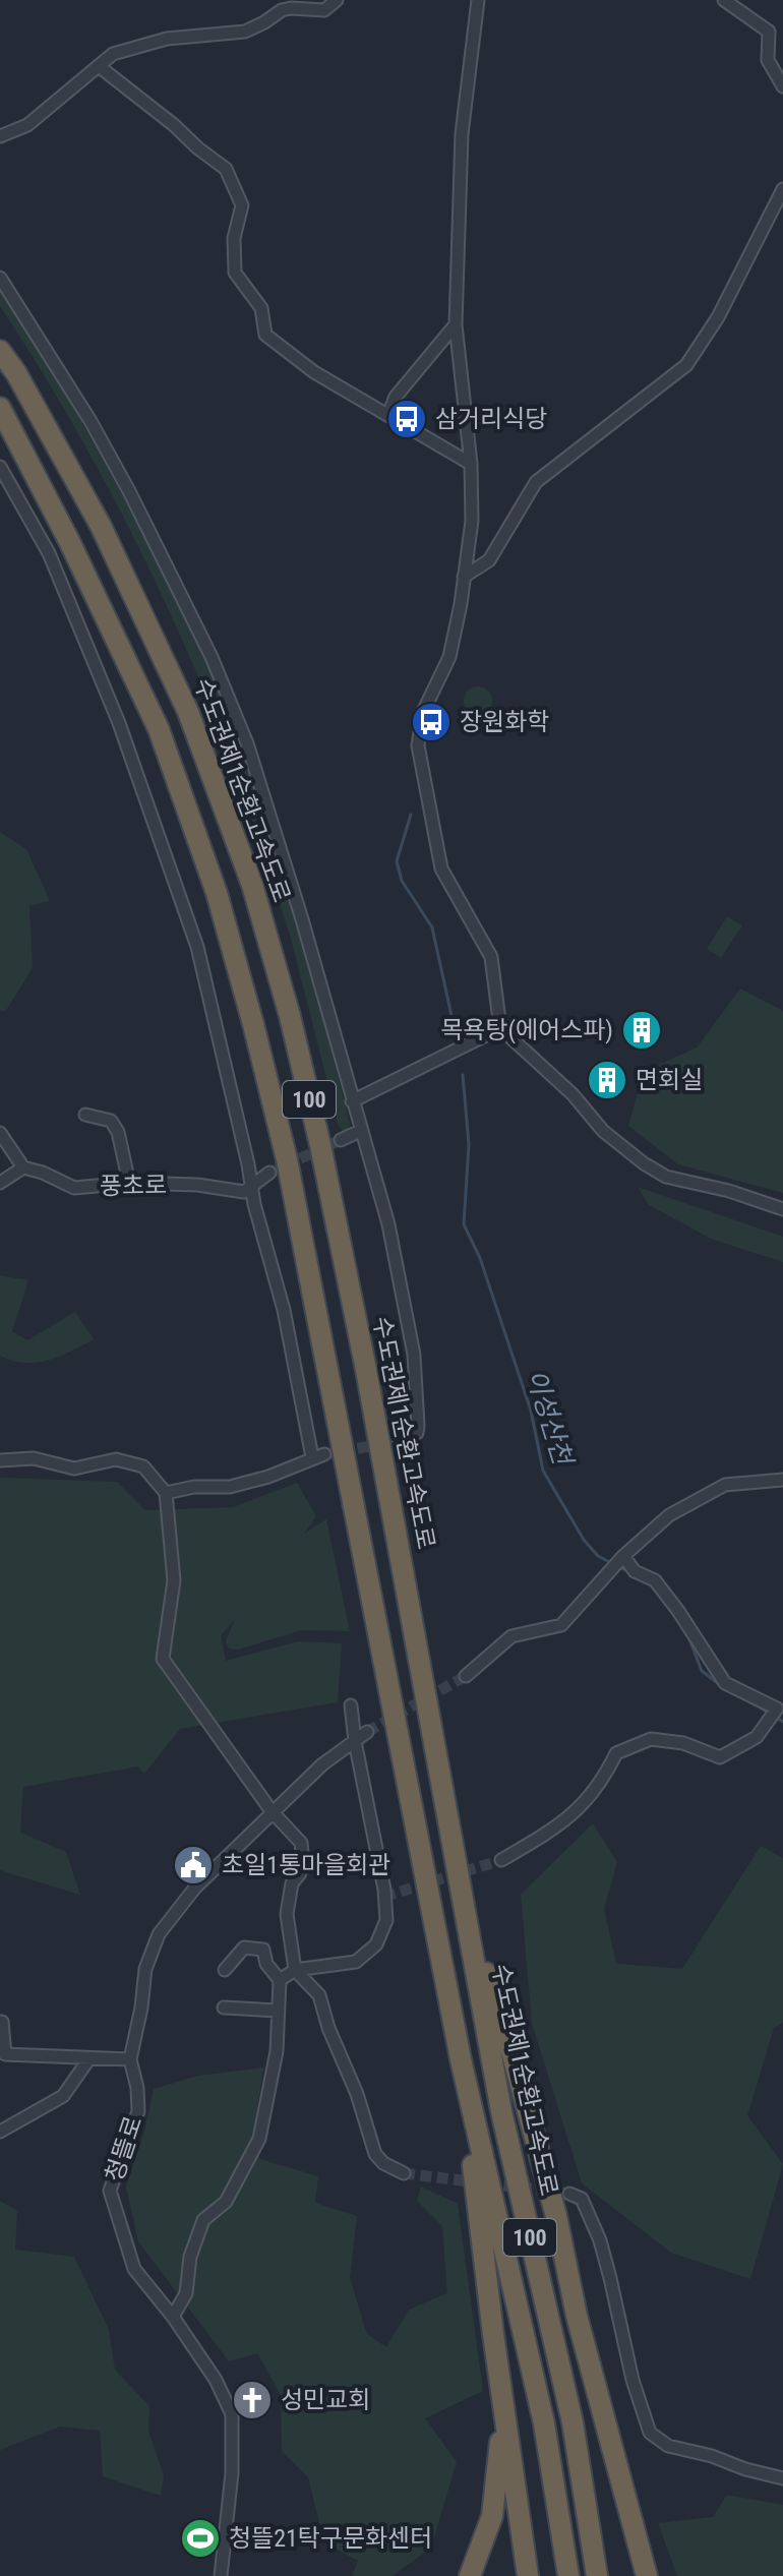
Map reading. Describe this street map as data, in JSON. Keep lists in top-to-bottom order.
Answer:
{
  "streets": {
    "highway": ["수도권제1순환고속도로", "100"],
    "street": ["풍초로", "청뜰로"]
  },
  "water": ["이성산천"],
  "places": {
    "bus stop": ["삼거리식당", "장원화학"],
    "building": ["목욕탕(에어스파)", "면회실"],
    "public building": ["초일1통마을회관"],
    "church": ["성민교회"],
    "sports": ["청뜰21탁구문화센터"]
  }
}
